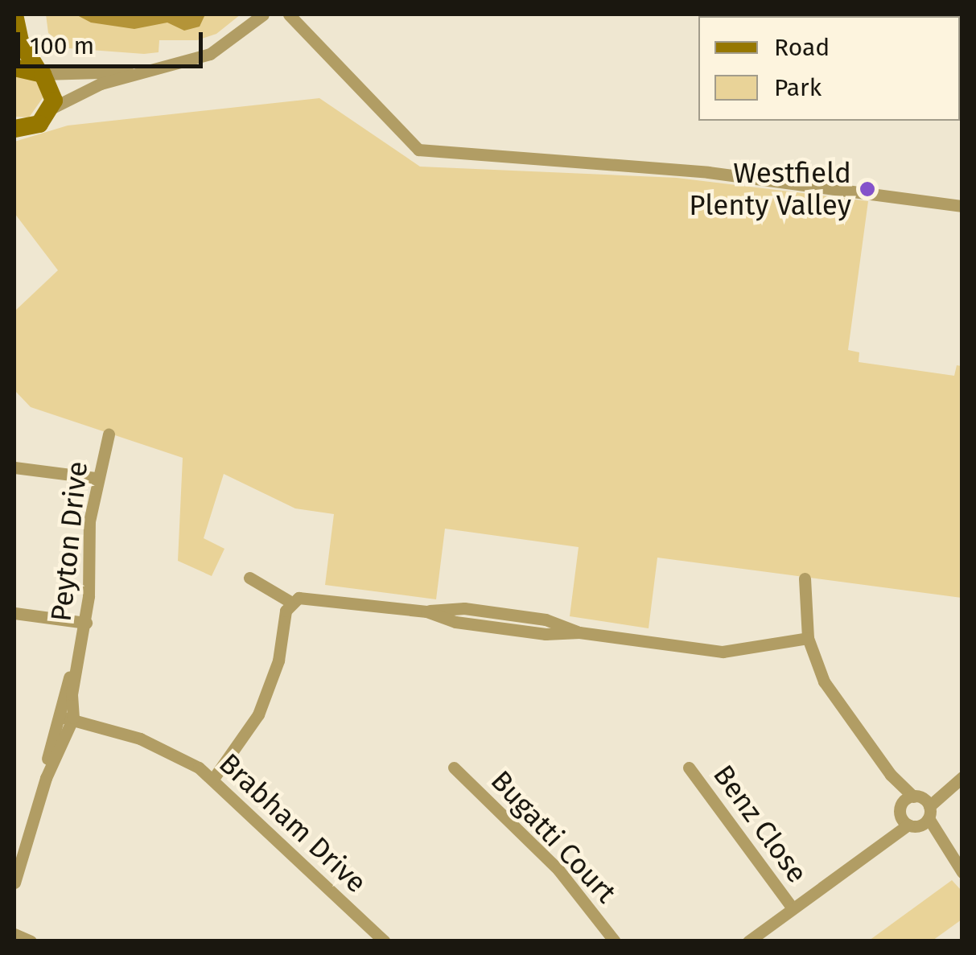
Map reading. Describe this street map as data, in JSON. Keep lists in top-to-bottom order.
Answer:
{
  "streets": {
    "street": [
      "Peyton Drive",
      "Brabham Drive",
      "Benz Close",
      "Bugatti Court"
    ]
  },
  "crossings": [
    ["Peyton Drive", "Brabham Drive"]
  ],
  "places": ["Westfield Plenty Valley"],
  "legend": ["Road", "Park"],
  "scale_bar": "100 m"
}
